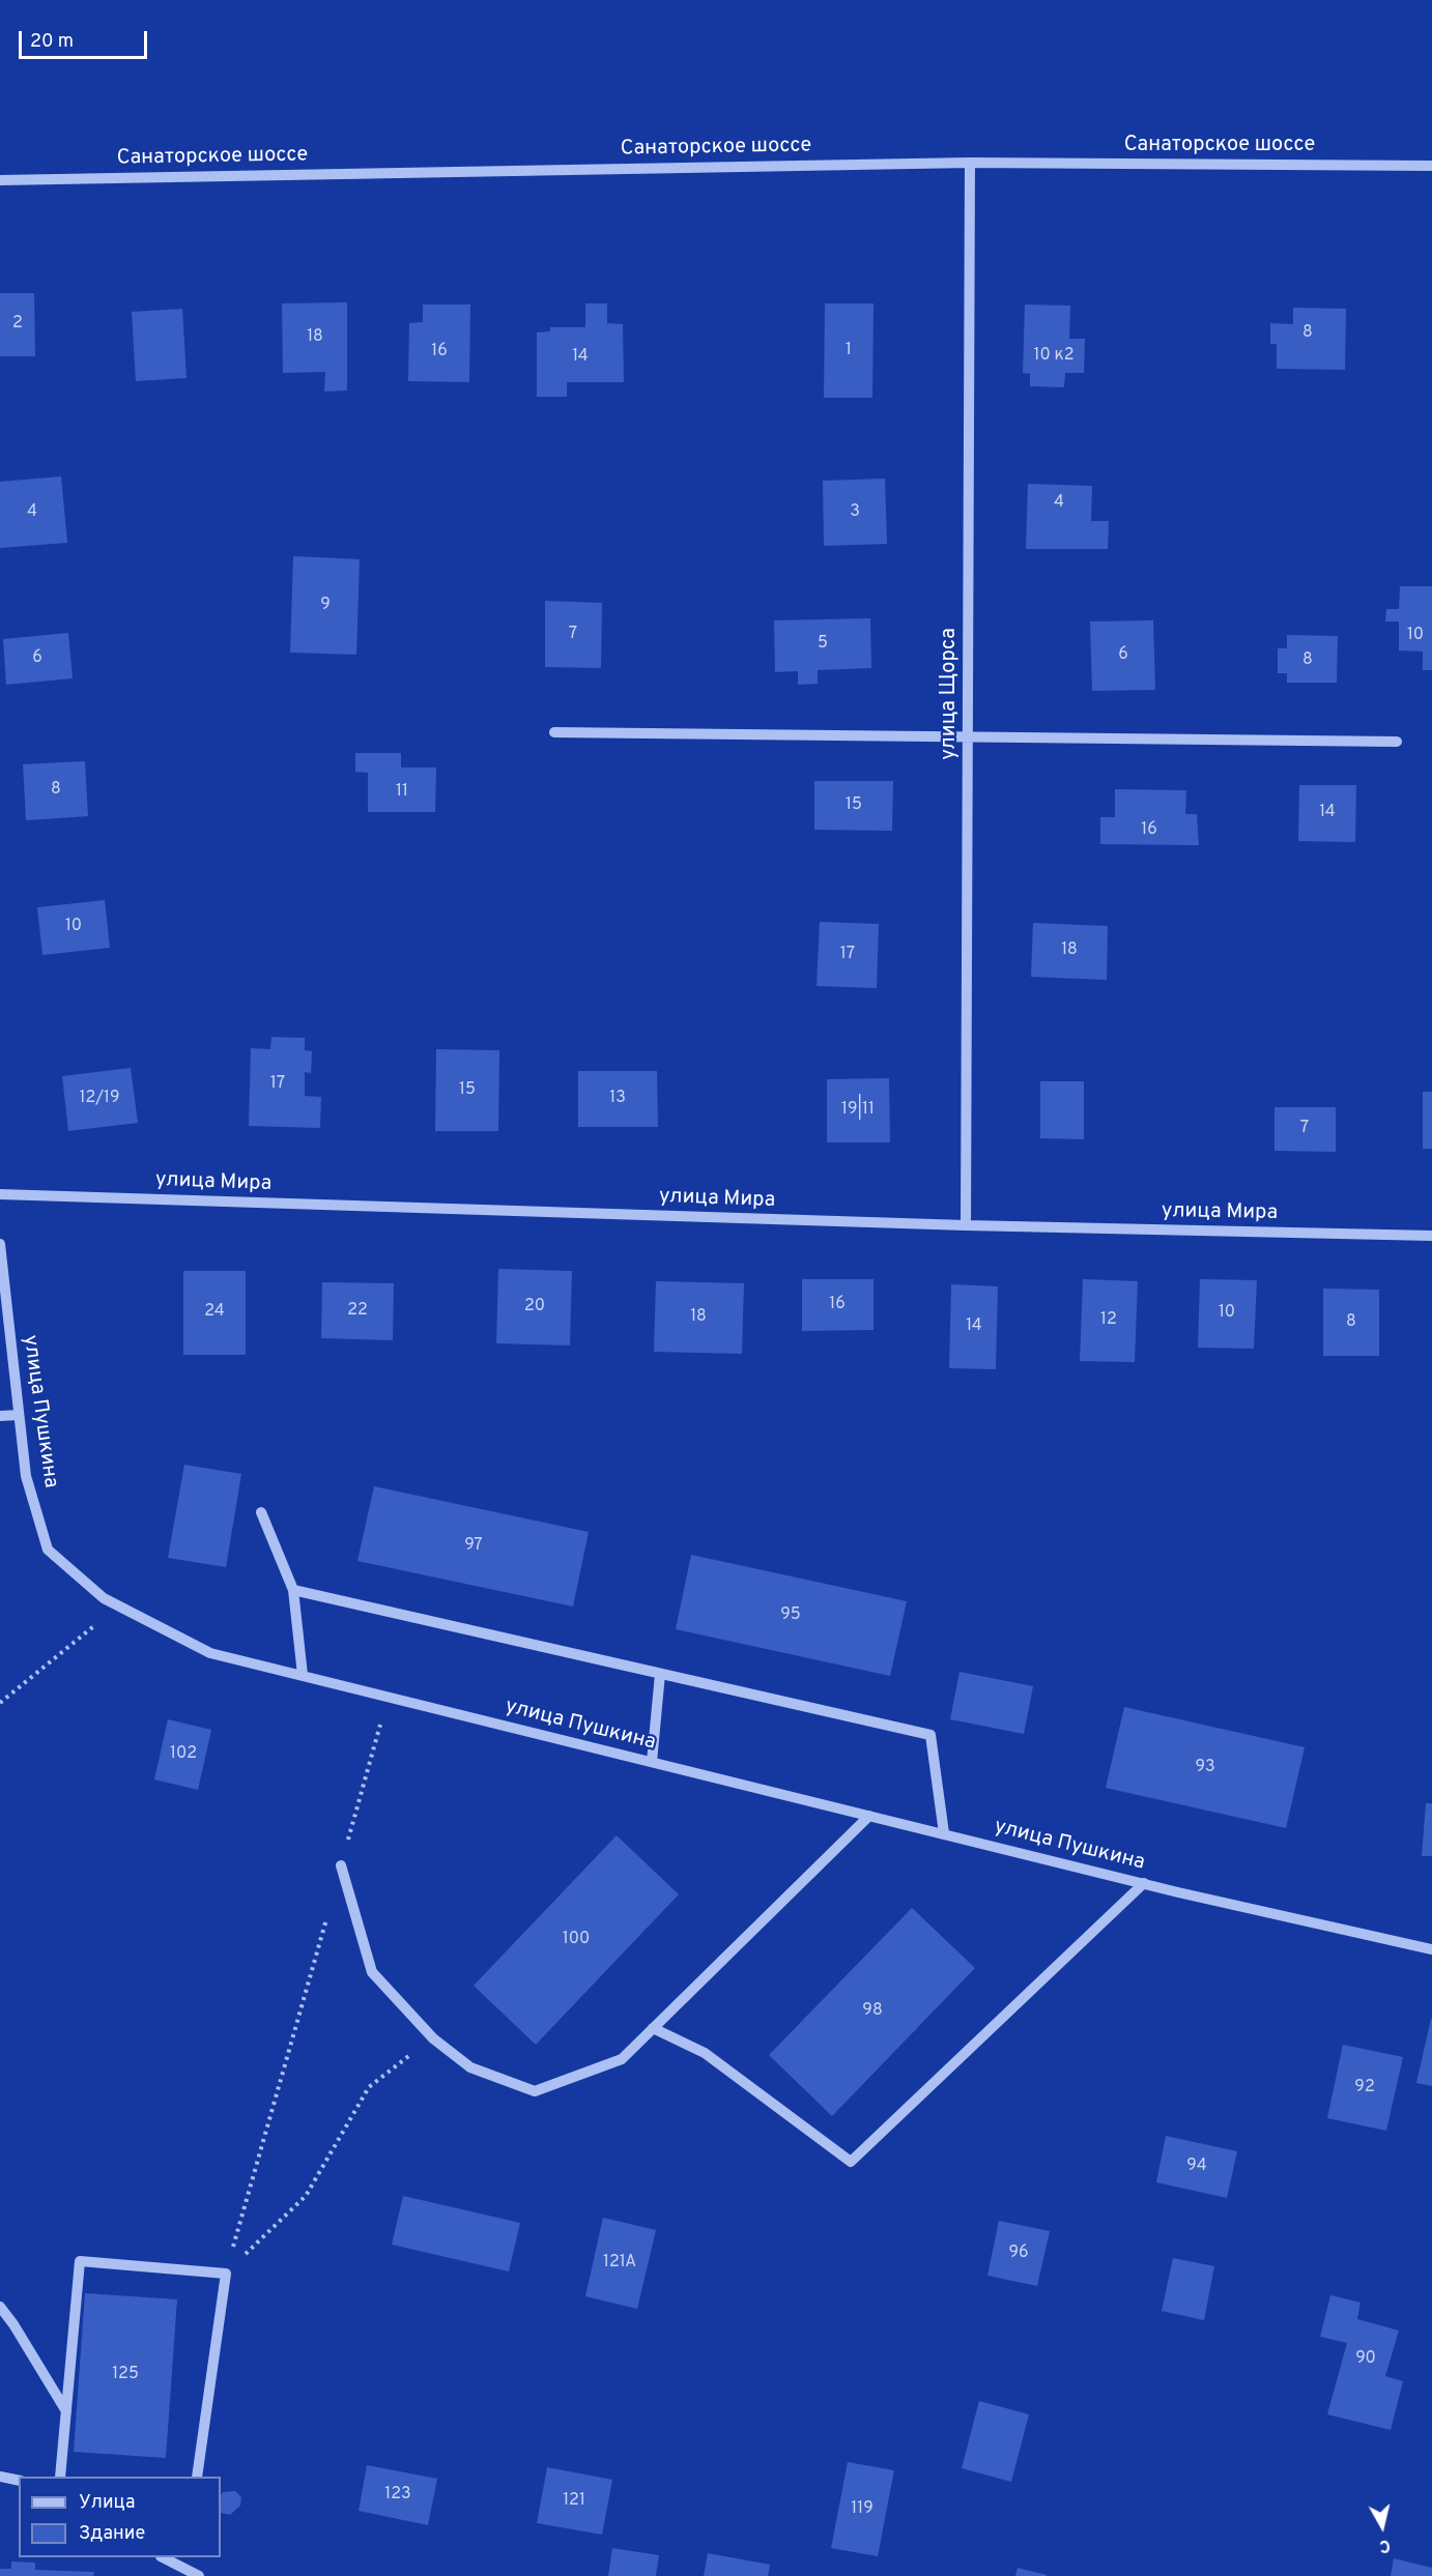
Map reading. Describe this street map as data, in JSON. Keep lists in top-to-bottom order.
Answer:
{
  "streets": {
    "street": [
      "Санаторское шоссе",
      "улица Щорса",
      "улица Мира",
      "улица Пушкина"
    ]
  },
  "crossings": [
    ["Санаторское шоссе", "улица Щорса"],
    ["улица Щорса", "улица Мира"]
  ],
  "house_numbers": [
    "2",
    "8",
    "18",
    "1",
    "16",
    "10 к2",
    "14",
    "4",
    "4",
    "3",
    "9",
    "7",
    "10",
    "5",
    "6",
    "6",
    "8",
    "8",
    "11",
    "15",
    "14",
    "16",
    "10",
    "18",
    "17",
    "17",
    "15",
    "12/19",
    "13",
    "19|11",
    "7",
    "16",
    "20",
    "22",
    "24",
    "10",
    "18",
    "12",
    "8",
    "14",
    "97",
    "95",
    "102",
    "93",
    "100",
    "98",
    "92",
    "94",
    "96",
    "121А",
    "90",
    "125",
    "123",
    "121",
    "119"
  ],
  "legend": ["Улица", "Здание"],
  "scale_bar": "20 m",
  "north": "bottom"
}
